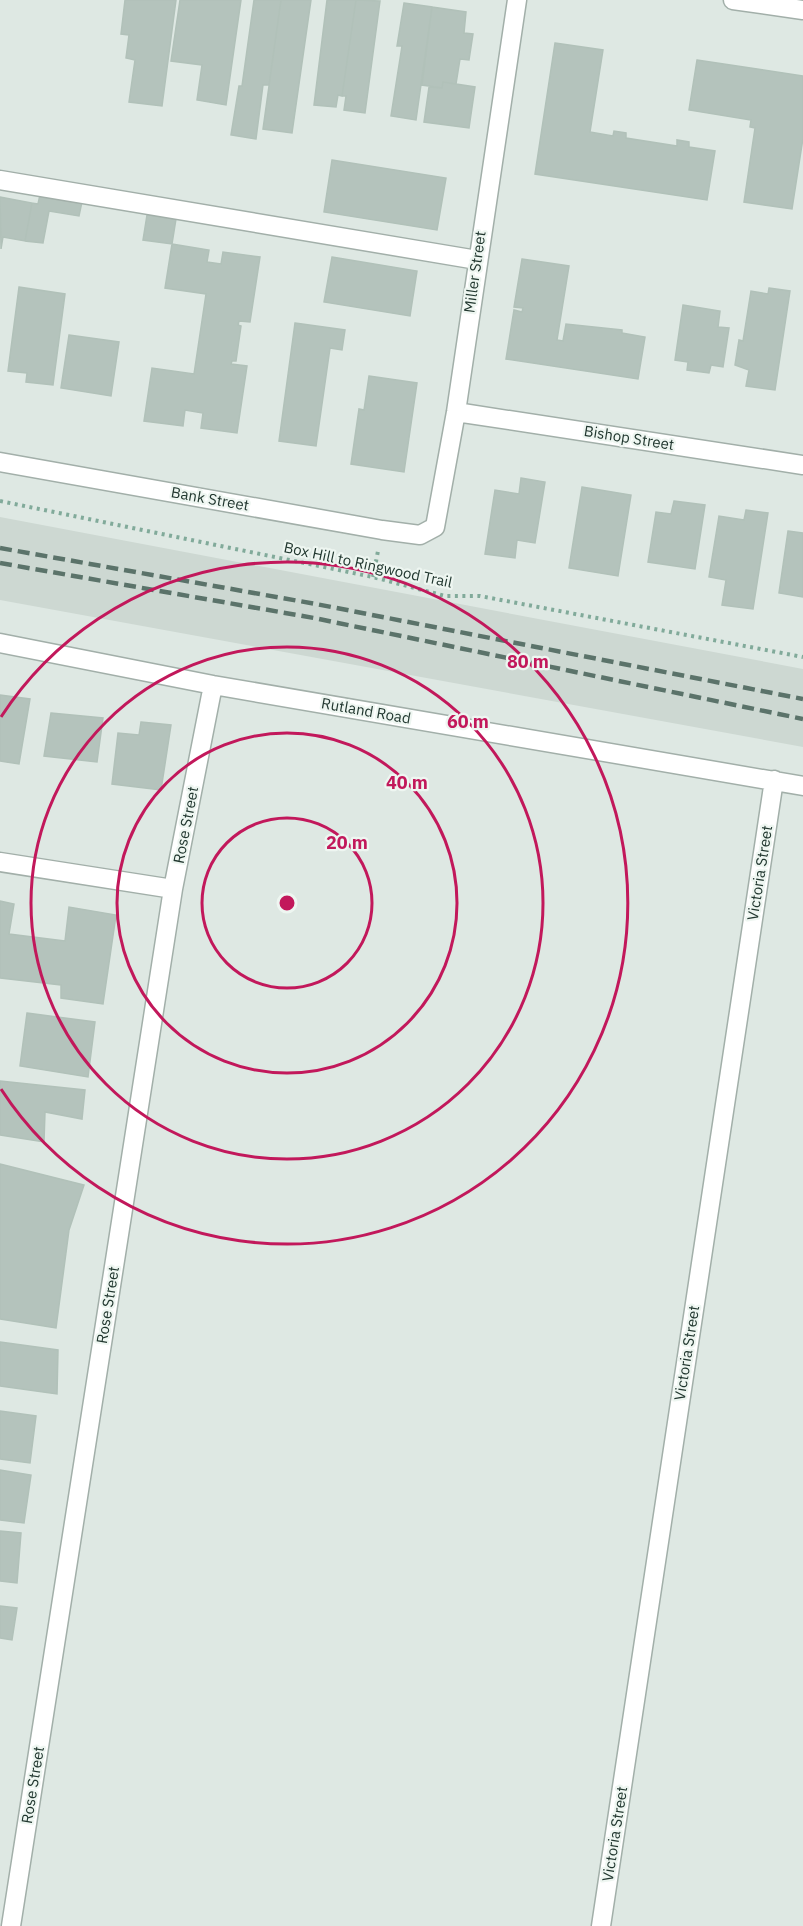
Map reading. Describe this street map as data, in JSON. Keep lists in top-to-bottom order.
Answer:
{
  "streets": {
    "street": [
      "Miller Street",
      "Bishop Street",
      "Bank Street",
      "Rutland Road",
      "Rose Street",
      "Victoria Street"
    ],
    "path": ["Box Hill to Ringwood Trail"]
  },
  "crossings": [
    ["Miller Street", "Bishop Street"],
    ["Miller Street", "Bank Street"],
    ["Rutland Road", "Rose Street"],
    ["Rutland Road", "Victoria Street"]
  ],
  "rings": [
    "80 m",
    "60 m",
    "40 m",
    "20 m"
  ]
}
